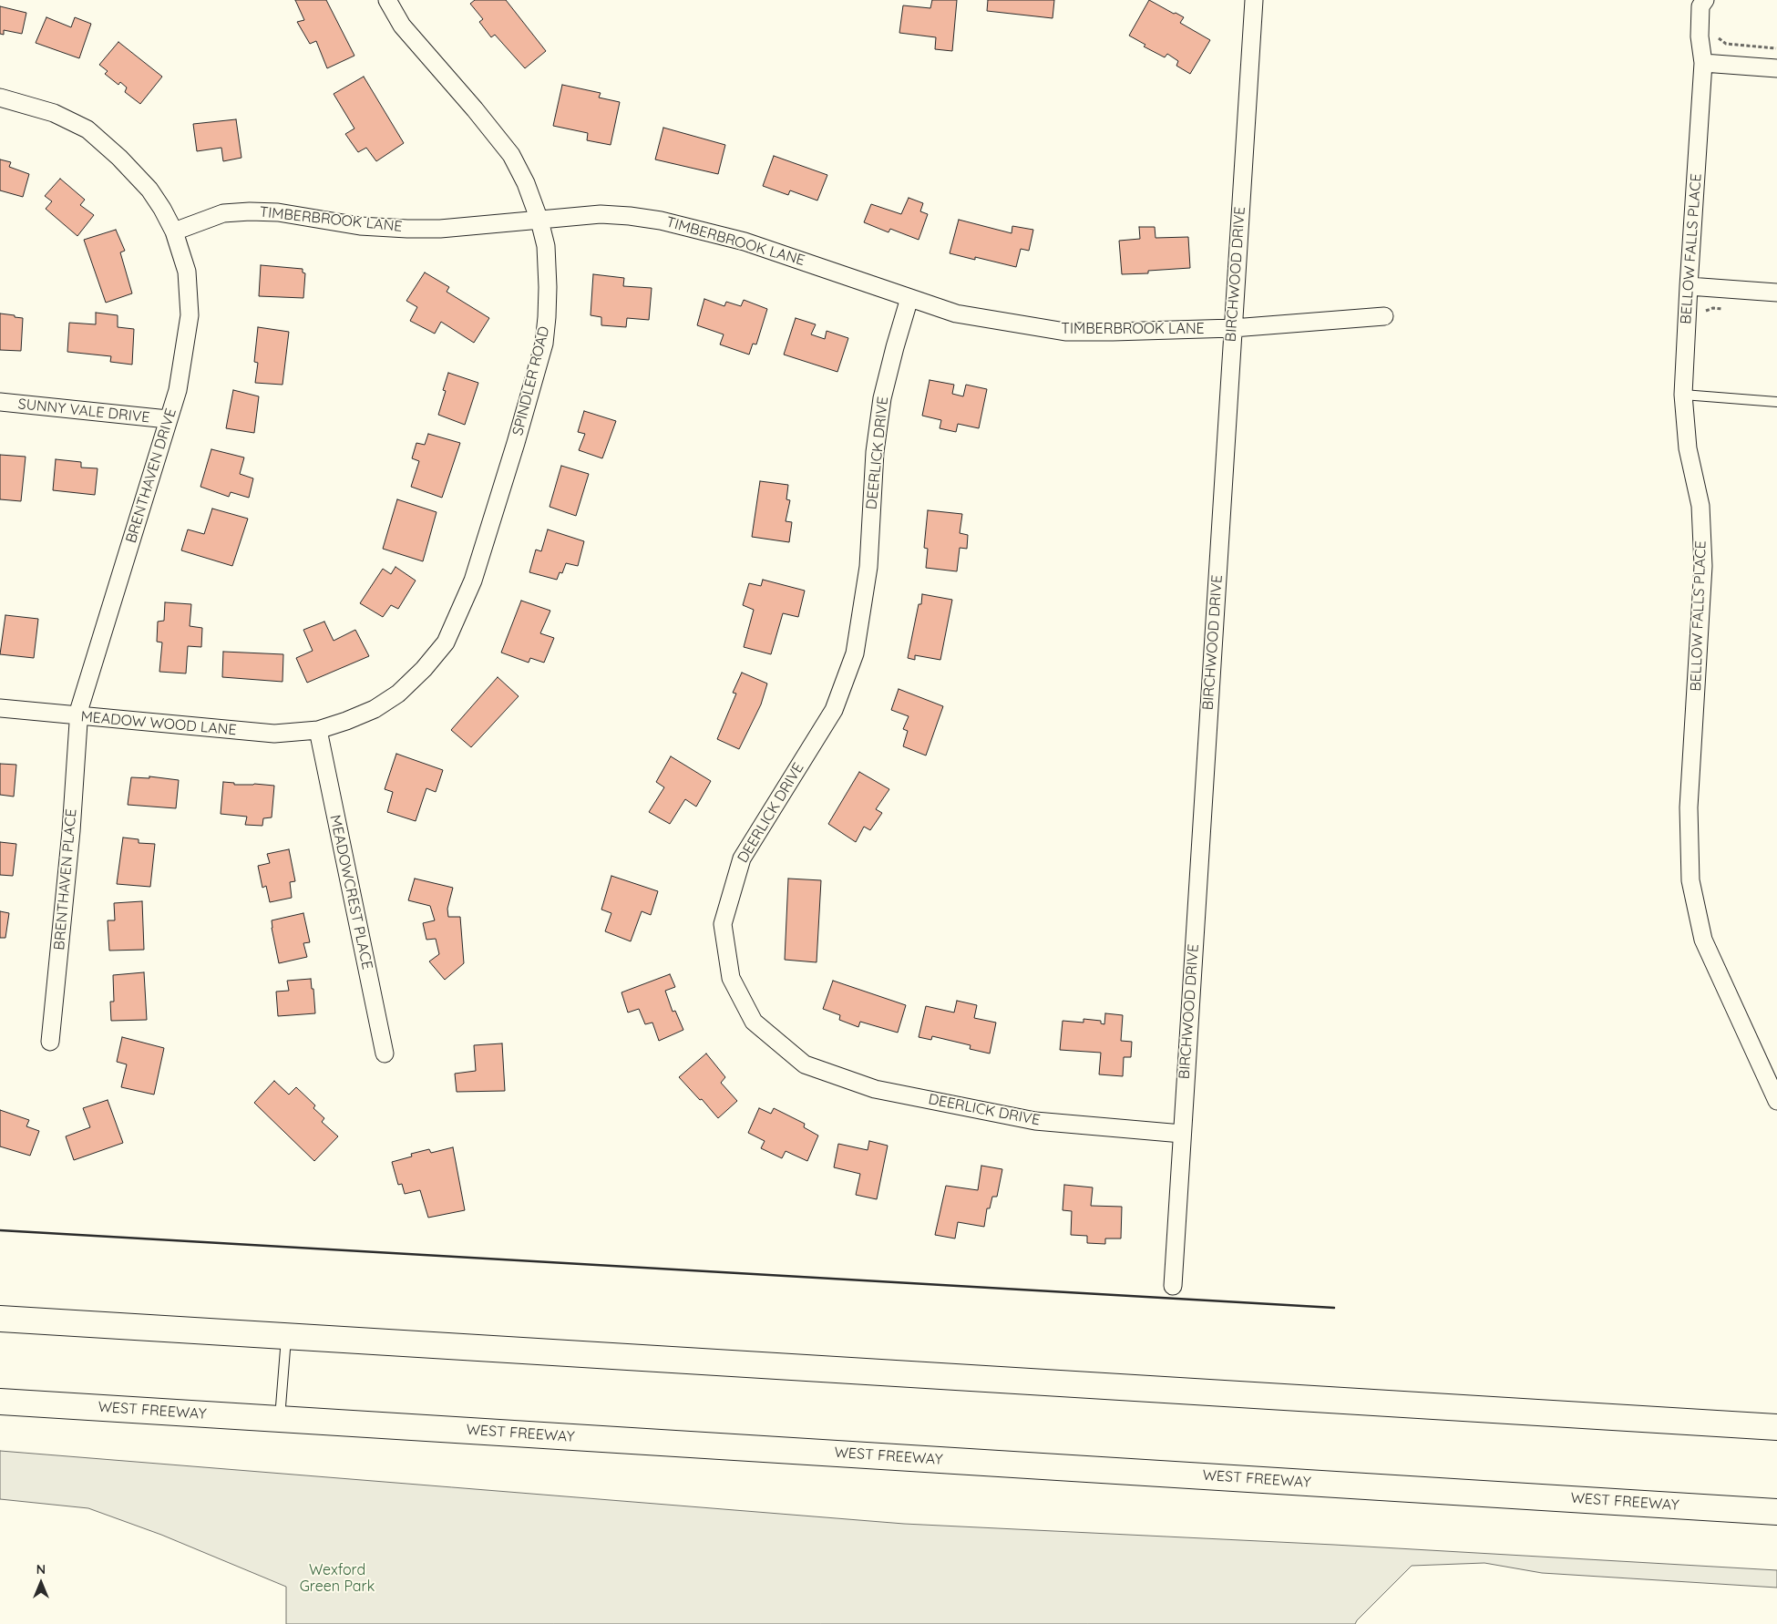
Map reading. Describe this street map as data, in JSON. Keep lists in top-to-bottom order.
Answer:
{
  "streets": {
    "highway": ["WEST FREEWAY"],
    "street": [
      "TIMBERBROOK LANE",
      "BELLOW FALLS PLACE",
      "BIRCHWOOD DRIVE",
      "SPINDLER ROAD",
      "SUNNY VALE DRIVE",
      "DEERLICK DRIVE",
      "BRENTHAVEN DRIVE",
      "MEADOW WOOD LANE",
      "BRENTHAVEN PLACE",
      "MEADOWCREST PLACE"
    ]
  },
  "crossings": [
    ["TIMBERBROOK LANE", "BIRCHWOOD DRIVE"],
    ["TIMBERBROOK LANE", "SPINDLER ROAD"],
    ["TIMBERBROOK LANE", "DEERLICK DRIVE"],
    ["TIMBERBROOK LANE", "BRENTHAVEN DRIVE"],
    ["BIRCHWOOD DRIVE", "DEERLICK DRIVE"],
    ["SPINDLER ROAD", "MEADOW WOOD LANE"],
    ["SPINDLER ROAD", "MEADOWCREST PLACE"],
    ["SUNNY VALE DRIVE", "BRENTHAVEN DRIVE"],
    ["BRENTHAVEN DRIVE", "MEADOW WOOD LANE"],
    ["BRENTHAVEN DRIVE", "BRENTHAVEN PLACE"],
    ["MEADOW WOOD LANE", "BRENTHAVEN PLACE"],
    ["MEADOW WOOD LANE", "MEADOWCREST PLACE"]
  ],
  "parks": ["Wexford Green Park"],
  "north": "top"
}
